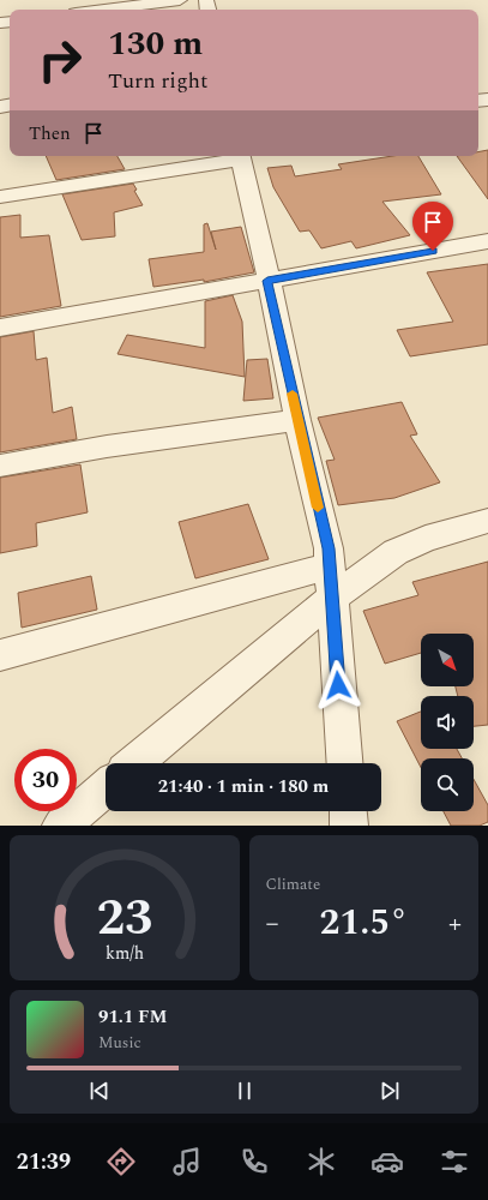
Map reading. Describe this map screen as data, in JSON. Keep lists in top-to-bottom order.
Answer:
{
  "north": "bottom right",
  "page": {
    "turn": ["130 m", "Turn right"],
    "then": "Then",
    "limit": "30",
    "trip": "21:40 · 1 min · 180 m",
    "tile": "Climate",
    "heat": ["−", "21.5°", "+"],
    "song": ["91.1 FM", "Music"],
    "tabs": "21:39",
    "gauge": ["23", "km/h"]
  }
}
